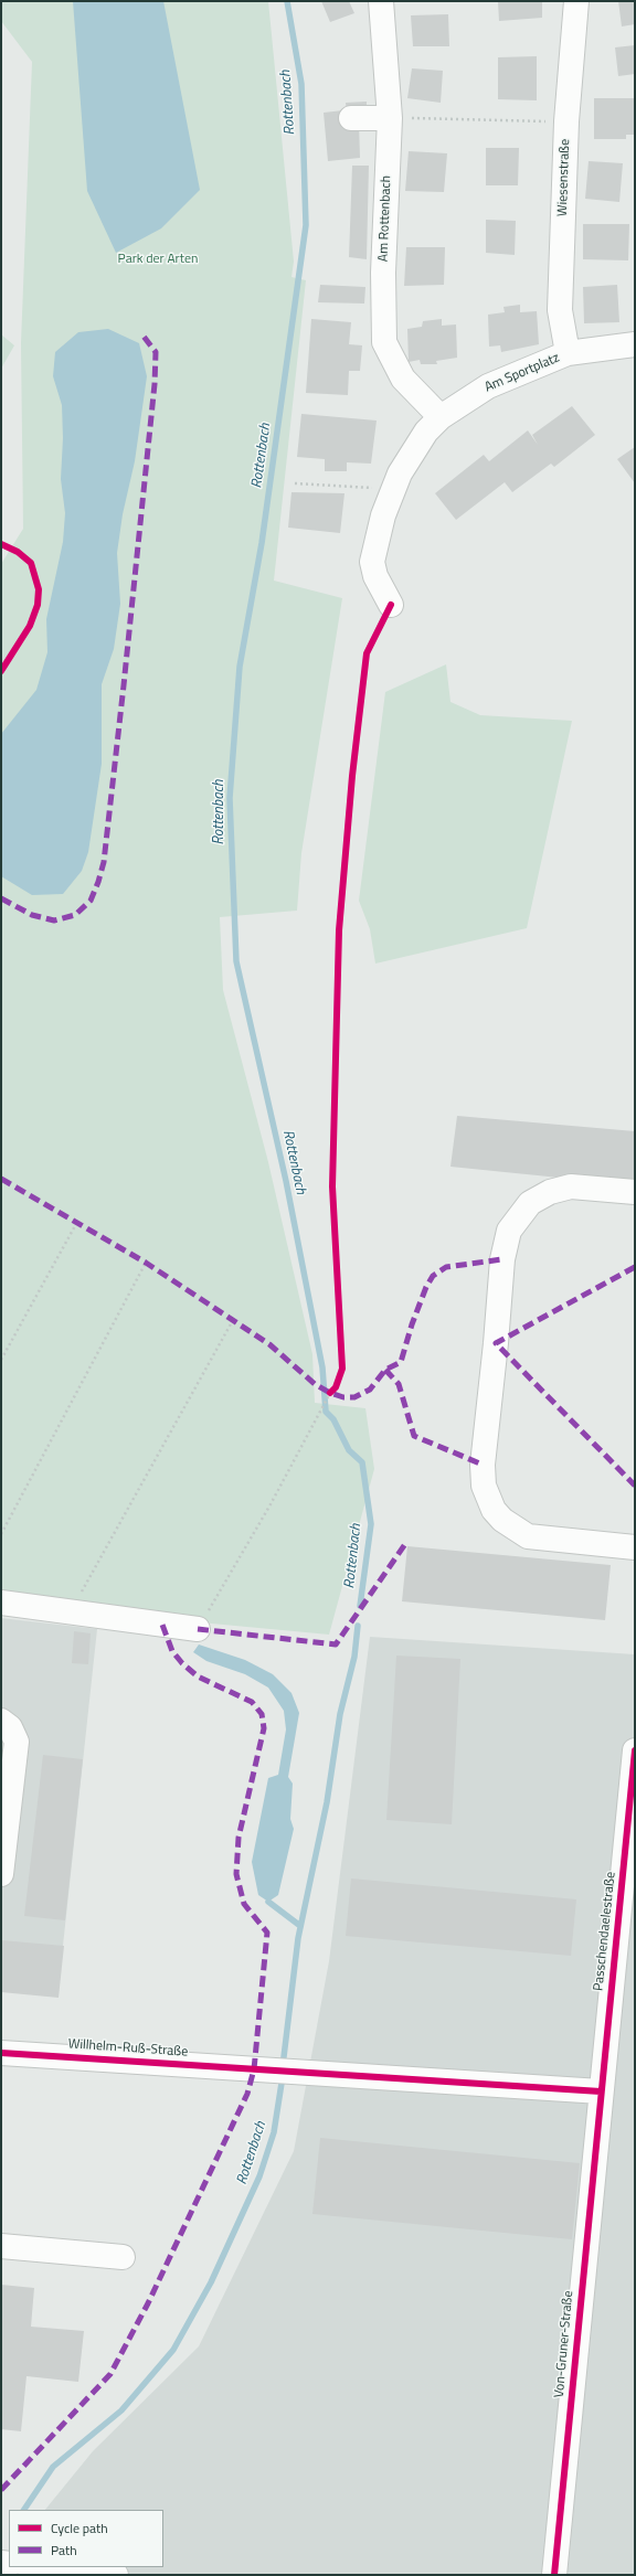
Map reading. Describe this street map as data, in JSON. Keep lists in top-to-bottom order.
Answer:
{
  "streets": {
    "street": [
      "Wiesenstraße",
      "Am Rottenbach",
      "Am Sportplatz",
      "Passchendaelestraße",
      "Willhelm-Ruß-Straße",
      "Von-Gruner-Straße"
    ]
  },
  "crossings": [
    ["Wiesenstraße", "Am Sportplatz"],
    ["Am Rottenbach", "Am Sportplatz"],
    ["Passchendaelestraße", "Willhelm-Ruß-Straße"],
    ["Passchendaelestraße", "Von-Gruner-Straße"]
  ],
  "water": ["Rottenbach"],
  "parks": ["Park der Arten"],
  "legend": ["Cycle path", "Path"]
}
